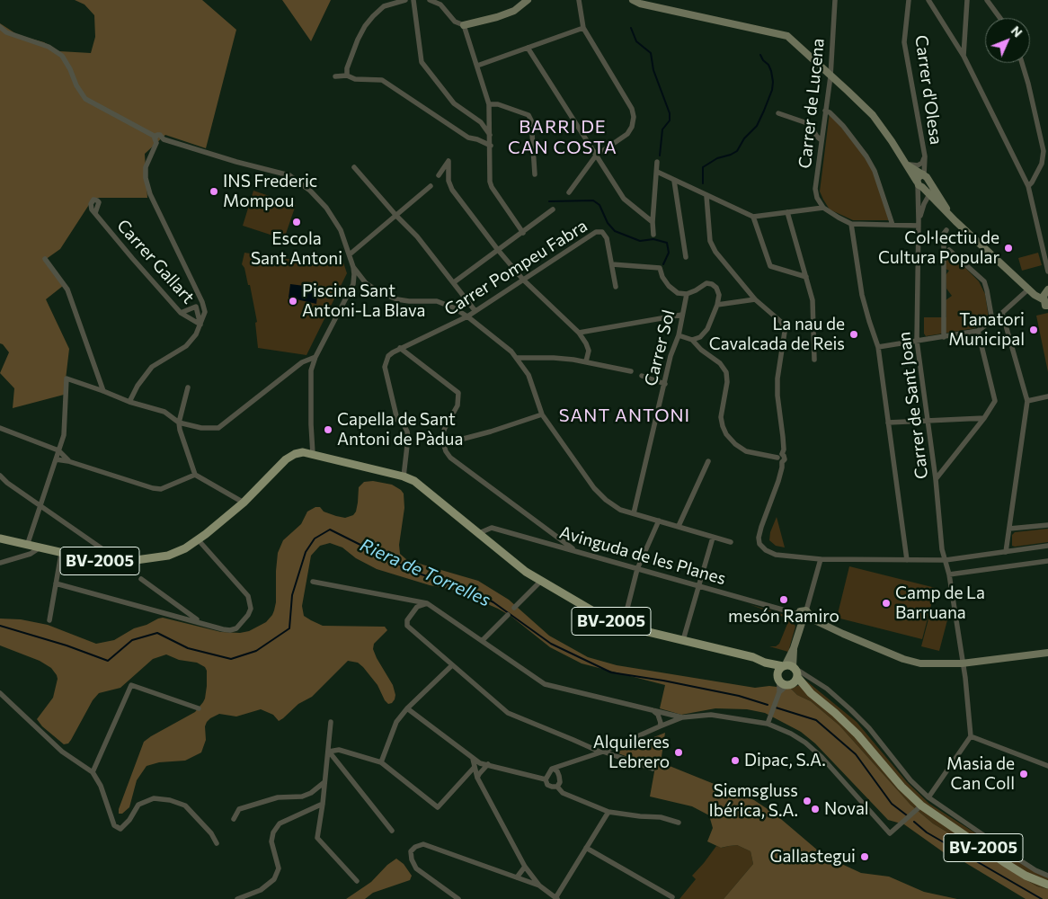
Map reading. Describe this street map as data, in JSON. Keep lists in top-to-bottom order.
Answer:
{
  "streets": {
    "main road": ["BV-2005"],
    "street": [
      "Carrer d'Olesa",
      "Carrer de Lucena",
      "Carrer Gallart",
      "Carrer Pompeu Fabra",
      "Carrer Sol",
      "Carrer de Sant Joan",
      "Avinguda de les Planes"
    ]
  },
  "crossings": [
    ["Carrer Pompeu Fabra", "BV-2005"],
    ["Avinguda de les Planes", "BV-2005"]
  ],
  "districts": ["BARRI DE CAN COSTA", "SANT ANTONI"],
  "water": ["Riera de Torrelles"],
  "places": [
    "INS Frederic Mompou",
    "Escola Sant Antoni",
    "Col·lectiu de Cultura Popular",
    "Piscina Sant Antoni-La Blava",
    "Tanatori Municipal",
    "La nau de Cavalcada de Reis",
    "Capella de Sant Antoni de Pàdua",
    "mesón Ramiro",
    "Camp de La Barruana",
    "Alquileres Lebrero",
    "Dipac, S.A.",
    "Masia de Can Coll",
    "Siemsgluss Ibérica, S.A.",
    "Noval",
    "Gallastegui"
  ],
  "north": "top right"
}
